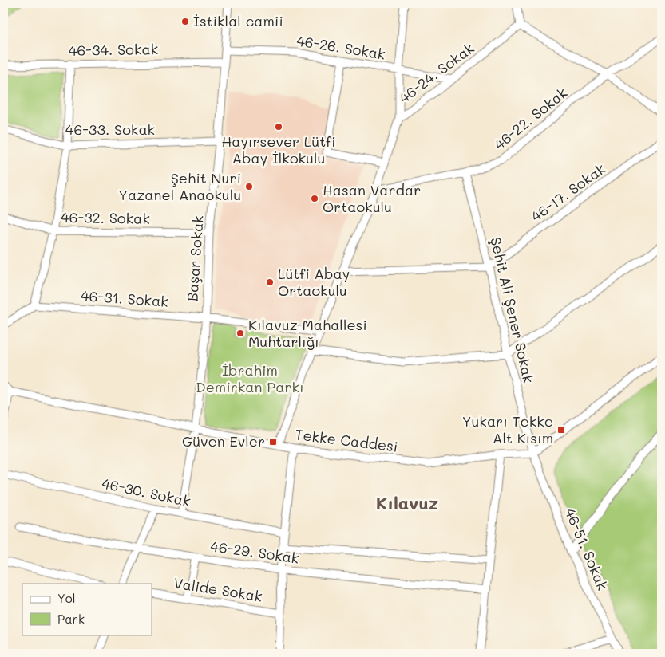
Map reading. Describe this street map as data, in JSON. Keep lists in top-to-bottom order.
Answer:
{
  "streets": {
    "street": [
      "46-26. Sokak",
      "46-34. Sokak",
      "46-24. Sokak",
      "46-22. Sokak",
      "46-33. Sokak",
      "46-17. Sokak",
      "46-32. Sokak",
      "Başar Sokak",
      "46-31. Sokak",
      "Şehit Ali Şener Sokak",
      "Tekke Caddesi",
      "46-30. Sokak",
      "46-51. Sokak",
      "46-29. Sokak",
      "Valide Sokak"
    ]
  },
  "crossings": [
    ["46-26. Sokak", "46-24. Sokak"],
    ["46-26. Sokak", "Başar Sokak"],
    ["46-34. Sokak", "Başar Sokak"],
    ["46-24. Sokak", "46-22. Sokak"],
    ["46-24. Sokak", "46-31. Sokak"],
    ["46-24. Sokak", "Tekke Caddesi"],
    ["46-22. Sokak", "Şehit Ali Şener Sokak"],
    ["46-33. Sokak", "Başar Sokak"],
    ["46-17. Sokak", "Şehit Ali Şener Sokak"],
    ["46-32. Sokak", "Başar Sokak"],
    ["Başar Sokak", "46-31. Sokak"],
    ["Başar Sokak", "Tekke Caddesi"],
    ["Başar Sokak", "46-30. Sokak"],
    ["Şehit Ali Şener Sokak", "Tekke Caddesi"],
    ["Şehit Ali Şener Sokak", "46-51. Sokak"],
    ["Tekke Caddesi", "46-51. Sokak"]
  ],
  "districts": ["Kılavuz"],
  "parks": ["İbrahim Demirkan Parkı"],
  "places": {
    "other": [
      "İstiklal camii",
      "Hayırsever Lütfi Abay İlkokulu",
      "Şehit Nuri Yazanel Anaokulu",
      "Hasan Vardar Ortaokulu",
      "Lütfi Abay Ortaokulu",
      "Kılavuz Mahallesi Muhtarlığı"
    ],
    "transit": ["Yukarı Tekke Alt Kısım", "Güven Evler"]
  },
  "legend": ["Yol", "Park"]
}
